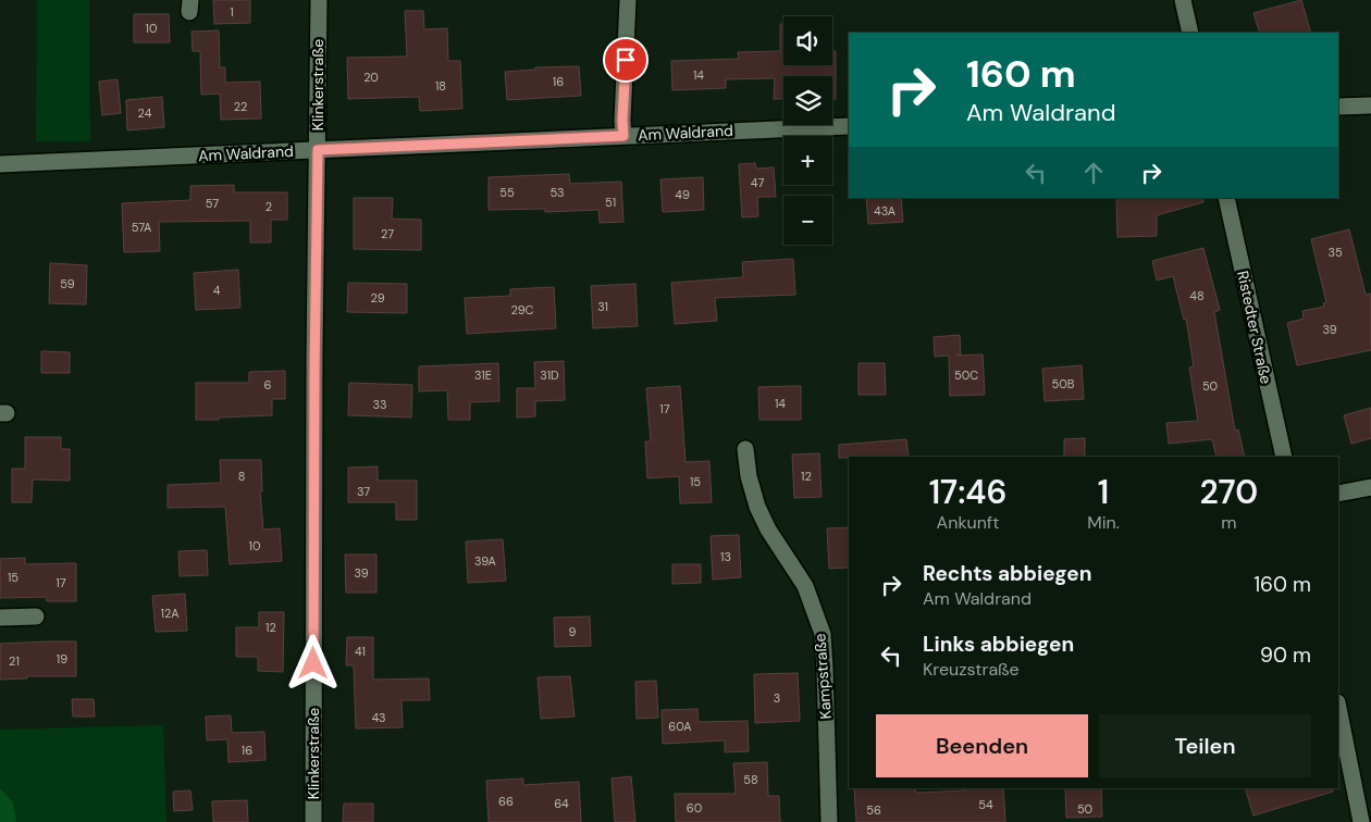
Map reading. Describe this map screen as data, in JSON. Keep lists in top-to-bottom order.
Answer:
{
  "streets": {
    "street": [
      "Klinkerstraße",
      "Am Waldrand",
      "Ristedter Straße",
      "Kampstraße"
    ]
  },
  "crossings": [
    ["Klinkerstraße", "Am Waldrand"]
  ],
  "house_numbers": [
    "1",
    "10",
    "14",
    "20",
    "16",
    "18",
    "22",
    "24",
    "47",
    "55",
    "53",
    "49",
    "51",
    "57",
    "2",
    "43A",
    "57A",
    "27",
    "35",
    "59",
    "4",
    "48",
    "29",
    "31",
    "29C",
    "39",
    "31E",
    "31D",
    "50C",
    "50B",
    "6",
    "50",
    "14",
    "33",
    "17",
    "8",
    "12",
    "15",
    "37",
    "10",
    "13",
    "39A",
    "39",
    "15",
    "17",
    "12A",
    "12",
    "9",
    "41",
    "19",
    "21",
    "3",
    "43",
    "60A",
    "16",
    "58",
    "66",
    "64",
    "54",
    "60",
    "50",
    "56"
  ],
  "page": {
    "map_buttons": ["+", "−"],
    "turn": ["160 m", "Am Waldrand"],
    "eta": [
      "17:46",
      "Ankunft",
      "1",
      "Min.",
      "270",
      "m"
    ],
    "list": [
      {
        "name": "Rechts abbiegen",
        "note": "Am Waldrand",
        "value": "160 m"
      },
      {
        "name": "Links abbiegen",
        "note": "Kreuzstraße",
        "value": "90 m"
      }
    ],
    "buttons": ["Beenden", "Teilen"]
  }
}
